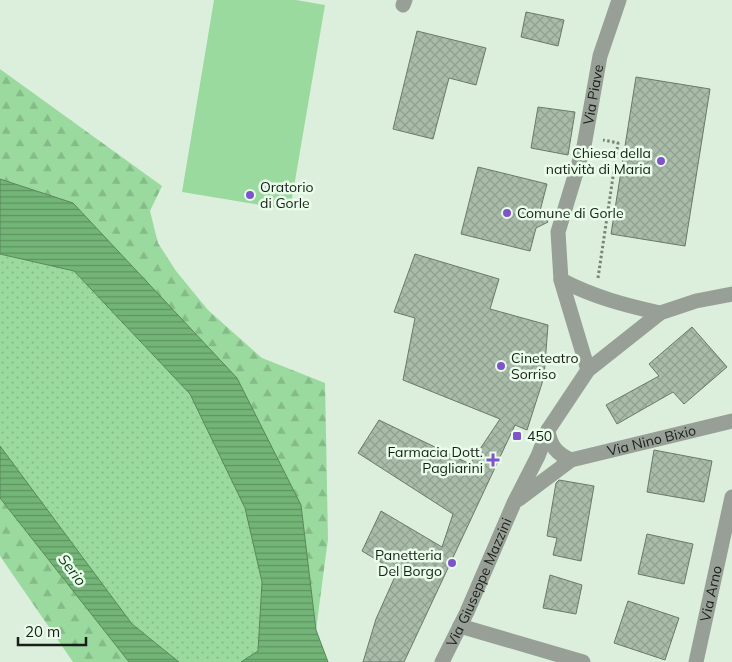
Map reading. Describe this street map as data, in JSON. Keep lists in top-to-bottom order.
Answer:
{
  "streets": {
    "street": [
      "Via Piave",
      "Via Nino Bixio",
      "Via Giuseppe Mazzini",
      "Via Arno"
    ]
  },
  "crossings": [
    ["Via Piave", "Via Giuseppe Mazzini"],
    ["Via Nino Bixio", "Via Giuseppe Mazzini"]
  ],
  "water": ["Serio"],
  "places": {
    "other": [
      "Chiesa della natività di Maria",
      "Oratorio di Gorle",
      "Comune di Gorle",
      "Cineteatro Sorriso",
      "Panetteria Del Borgo"
    ],
    "transit": ["450"],
    "health": ["Farmacia Dott. Pagliarini"]
  },
  "scale_bar": "20 m"
}
